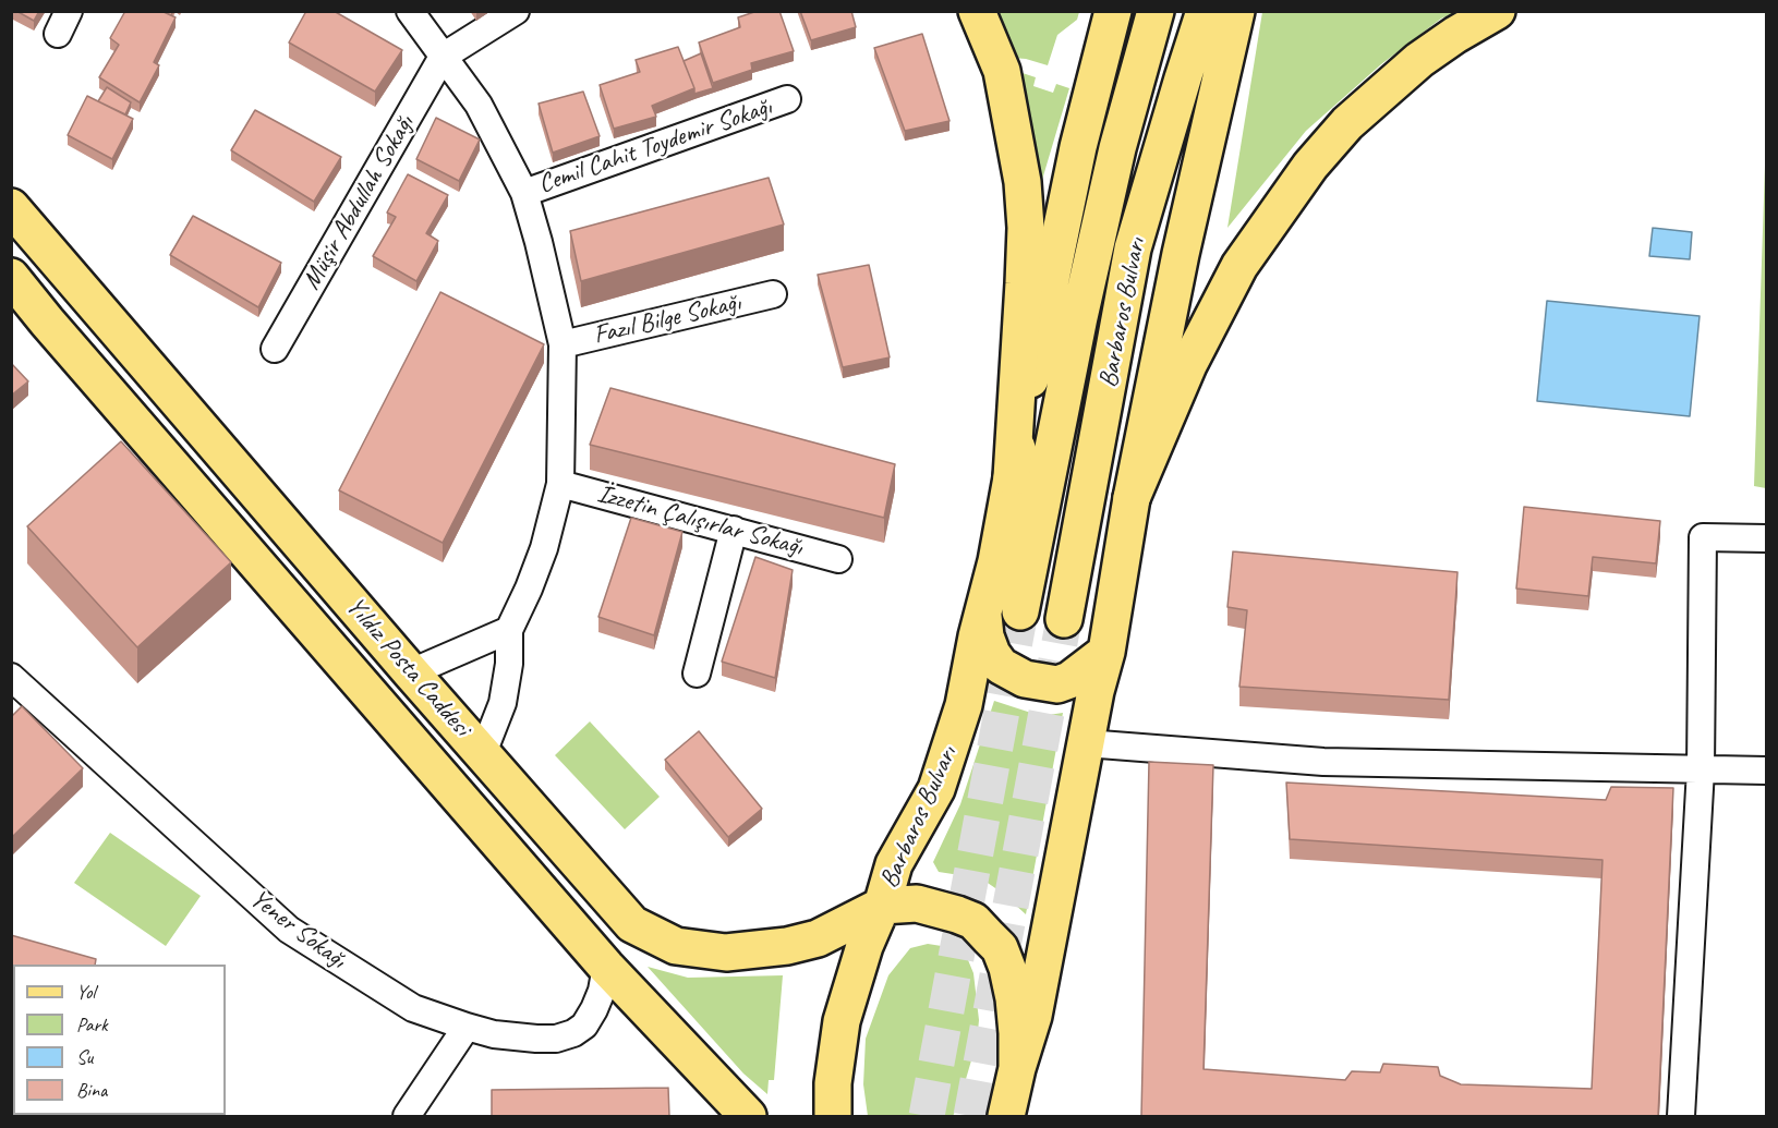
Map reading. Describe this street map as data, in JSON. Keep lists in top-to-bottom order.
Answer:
{
  "streets": {
    "main road": ["Barbaros Bulvarı", "Yıldız Posta Caddesi"],
    "street": [
      "Cemil Cahit Toydemir Sokağı",
      "Müşir Abdullah Sokağı",
      "Fazıl Bilge Sokağı",
      "İzzetin Çalışırlar Sokağı",
      "Yener Sokağı"
    ]
  },
  "crossings": [
    ["Barbaros Bulvarı", "Yıldız Posta Caddesi"],
    ["Yıldız Posta Caddesi", "Yener Sokağı"]
  ],
  "legend": [
    "Yol",
    "Park",
    "Su",
    "Bina"
  ]
}
